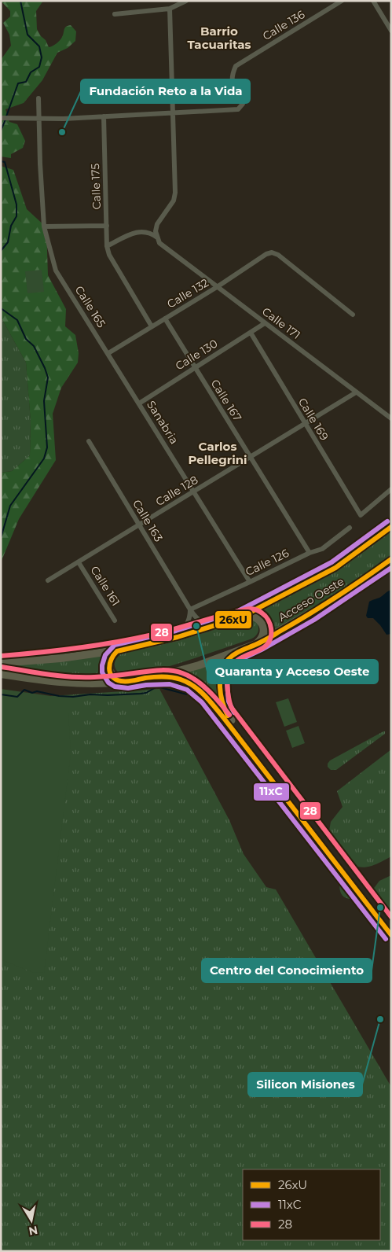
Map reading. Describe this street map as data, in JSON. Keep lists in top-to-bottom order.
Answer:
{
  "streets": {
    "highway": ["Acceso Oeste"],
    "street": [
      "Calle 136",
      "Calle 175",
      "Calle 132",
      "Calle 165",
      "Calle 171",
      "Calle 130",
      "Calle 167",
      "Calle 169",
      "Sanabria",
      "Calle 128",
      "Calle 163",
      "Calle 126",
      "Calle 161"
    ]
  },
  "crossings": [
    ["Calle 175", "Calle 132"],
    ["Calle 175", "Calle 171"],
    ["Calle 132", "Calle 165"],
    ["Calle 132", "Calle 171"],
    ["Calle 132", "Calle 167"],
    ["Calle 132", "Sanabria"],
    ["Calle 165", "Sanabria"],
    ["Calle 171", "Calle 130"],
    ["Calle 171", "Calle 128"],
    ["Calle 130", "Calle 167"],
    ["Calle 130", "Calle 169"],
    ["Calle 130", "Sanabria"],
    ["Calle 167", "Calle 128"],
    ["Calle 167", "Calle 126"],
    ["Calle 169", "Calle 128"],
    ["Sanabria", "Calle 128"],
    ["Sanabria", "Calle 126"],
    ["Calle 128", "Calle 163"],
    ["Calle 128", "Calle 161"],
    ["Calle 163", "Calle 126"],
    ["Calle 163", "Acceso Oeste"]
  ],
  "districts": ["Barrio Tacuaritas", "Carlos Pellegrini"],
  "places": [
    "Fundación Reto a la Vida",
    "Quaranta y Acceso Oeste",
    "Centro del Conocimiento",
    "Silicon Misiones"
  ],
  "lines": ["transit line 11xC", "transit line 26xU", "transit line 28"],
  "legend": ["26xU", "11xC", "28"],
  "north": "bottom"
}
